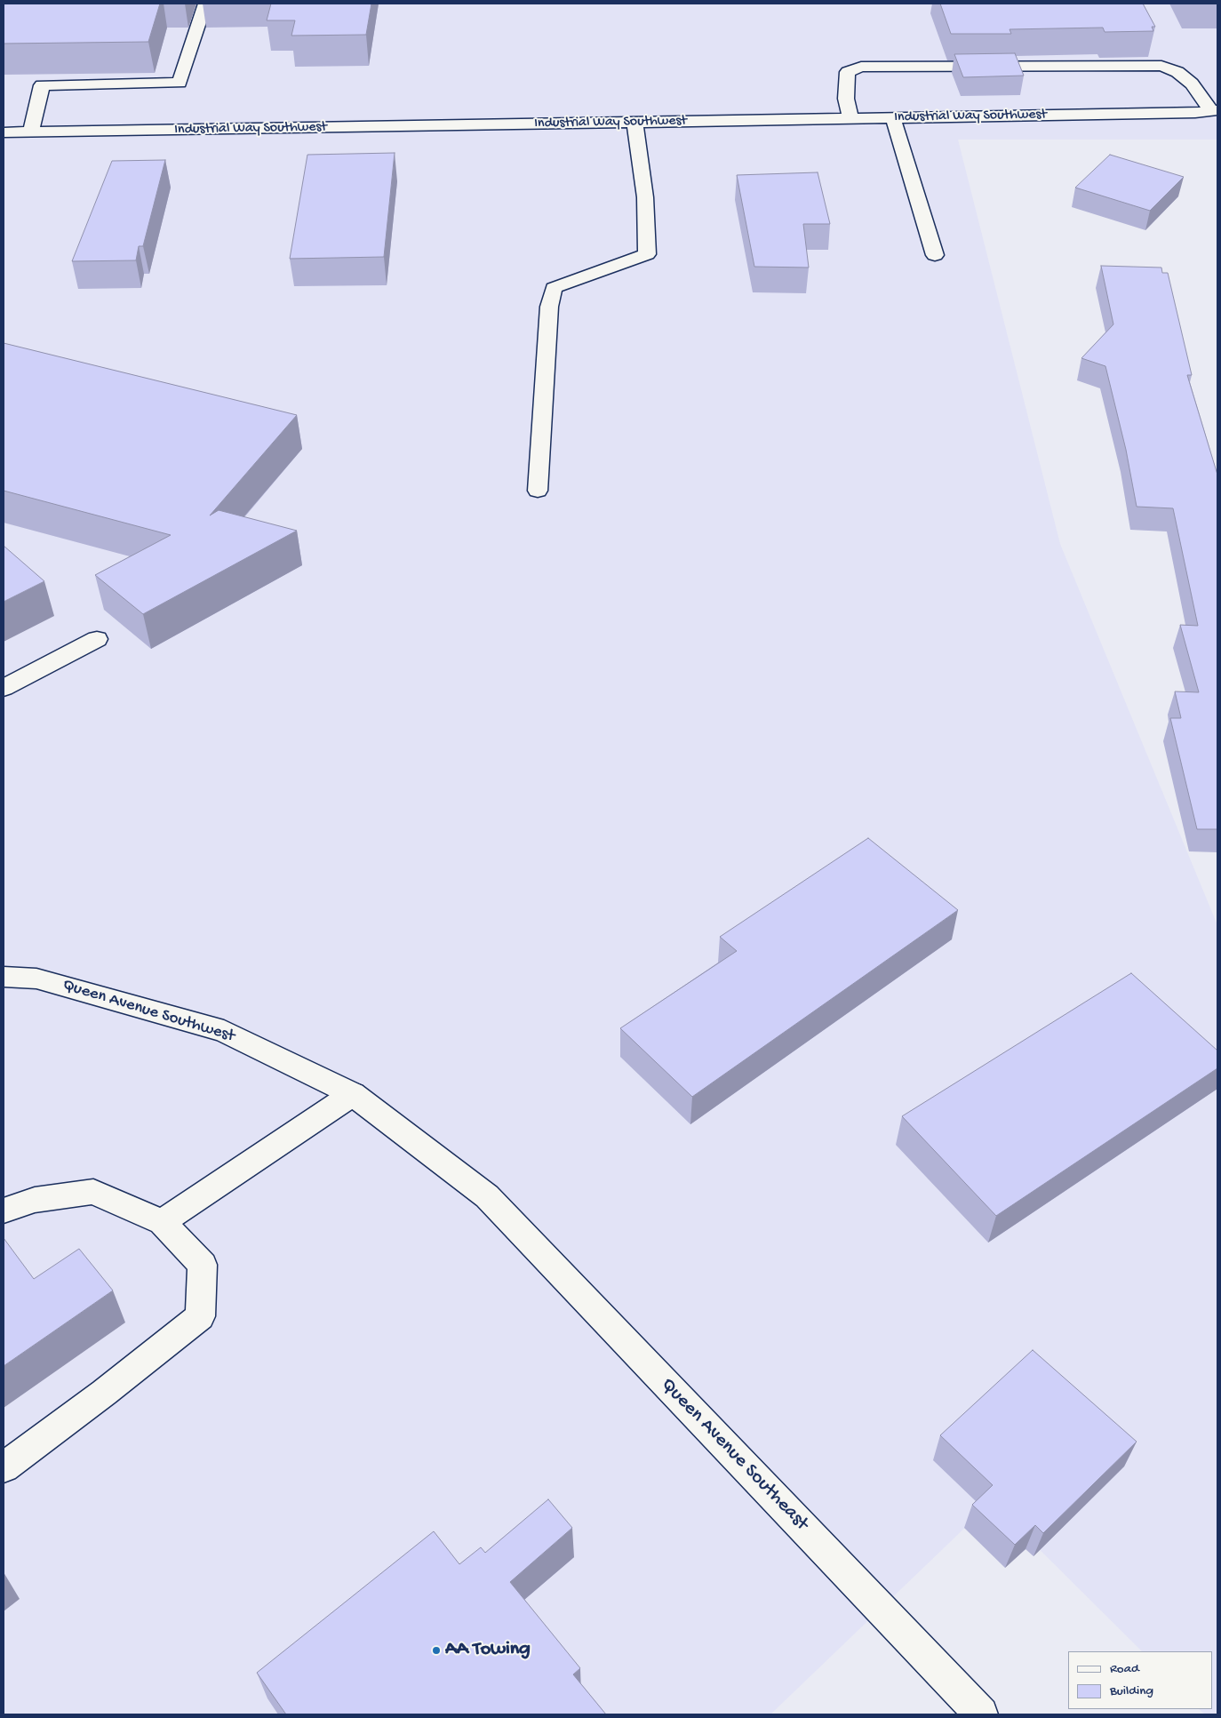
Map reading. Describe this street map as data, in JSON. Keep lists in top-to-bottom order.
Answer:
{
  "streets": {
    "street": ["Industrial Way Southwest", "Queen Avenue Southwest", "Queen Avenue Southeast"]
  },
  "crossings": [
    ["Queen Avenue Southwest", "Queen Avenue Southeast"]
  ],
  "places": ["AA Towing"],
  "legend": ["Road", "Building"]
}
